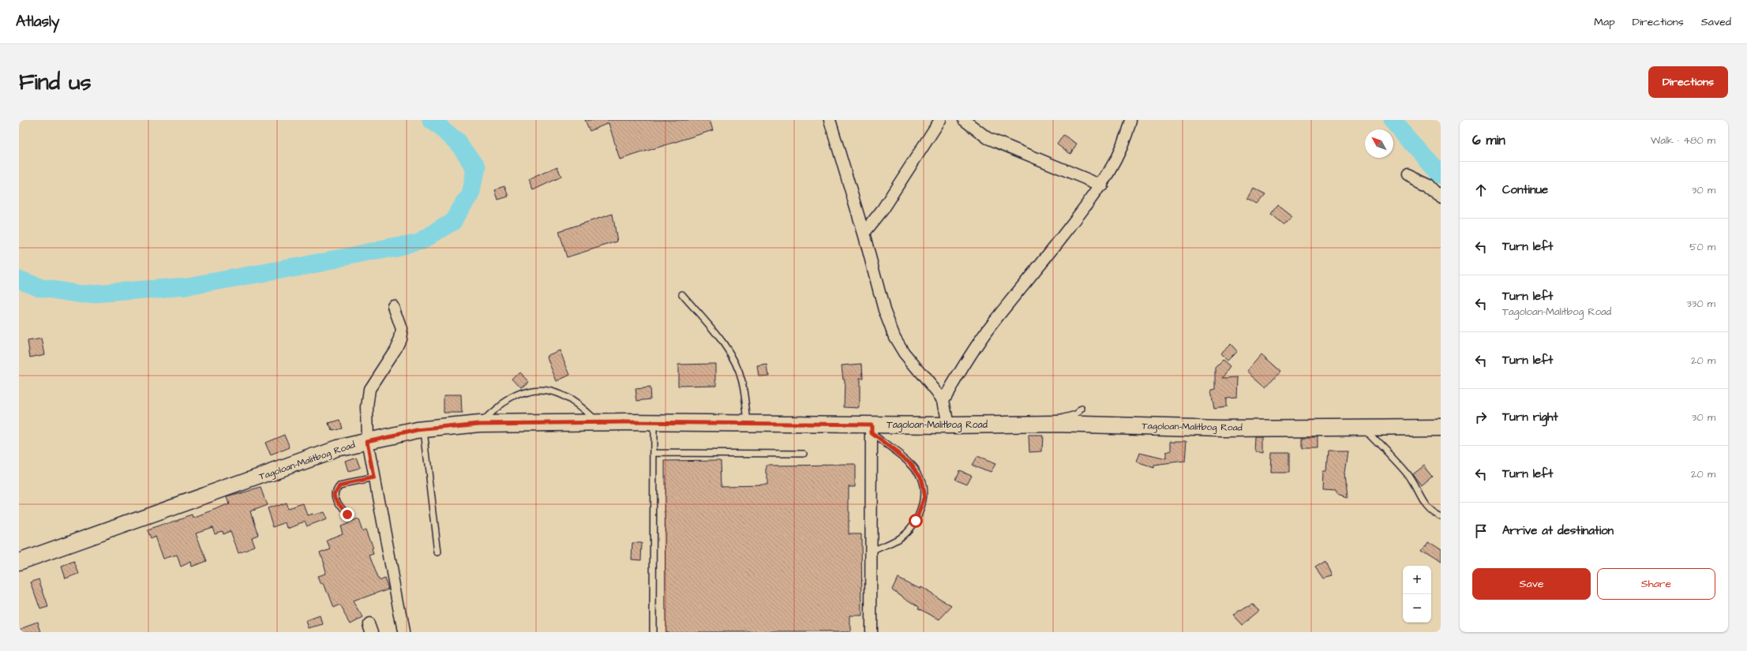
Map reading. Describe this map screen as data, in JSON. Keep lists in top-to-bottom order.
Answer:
{
  "streets": {
    "main road": ["Tagoloan-Malitbog Road"]
  },
  "north": "top left",
  "page": {
    "header": "Atlasly",
    "nav": ["Map", "Directions", "Saved"],
    "buttons": [
      "Directions",
      ["Save", "Share"]
    ],
    "title": "Find us",
    "heading": ["6 min", "Walk · 480 m"],
    "list": [
      ["Continue", "30 m"],
      ["Turn left", "50 m"],
      ["Turn left", "Tagoloan-Malitbog Road", "330 m"],
      ["Turn left", "20 m"],
      ["Turn right", "30 m"],
      ["Turn left", "20 m"],
      "Arrive at destination"
    ],
    "map_buttons": ["+", "−"]
  }
}
